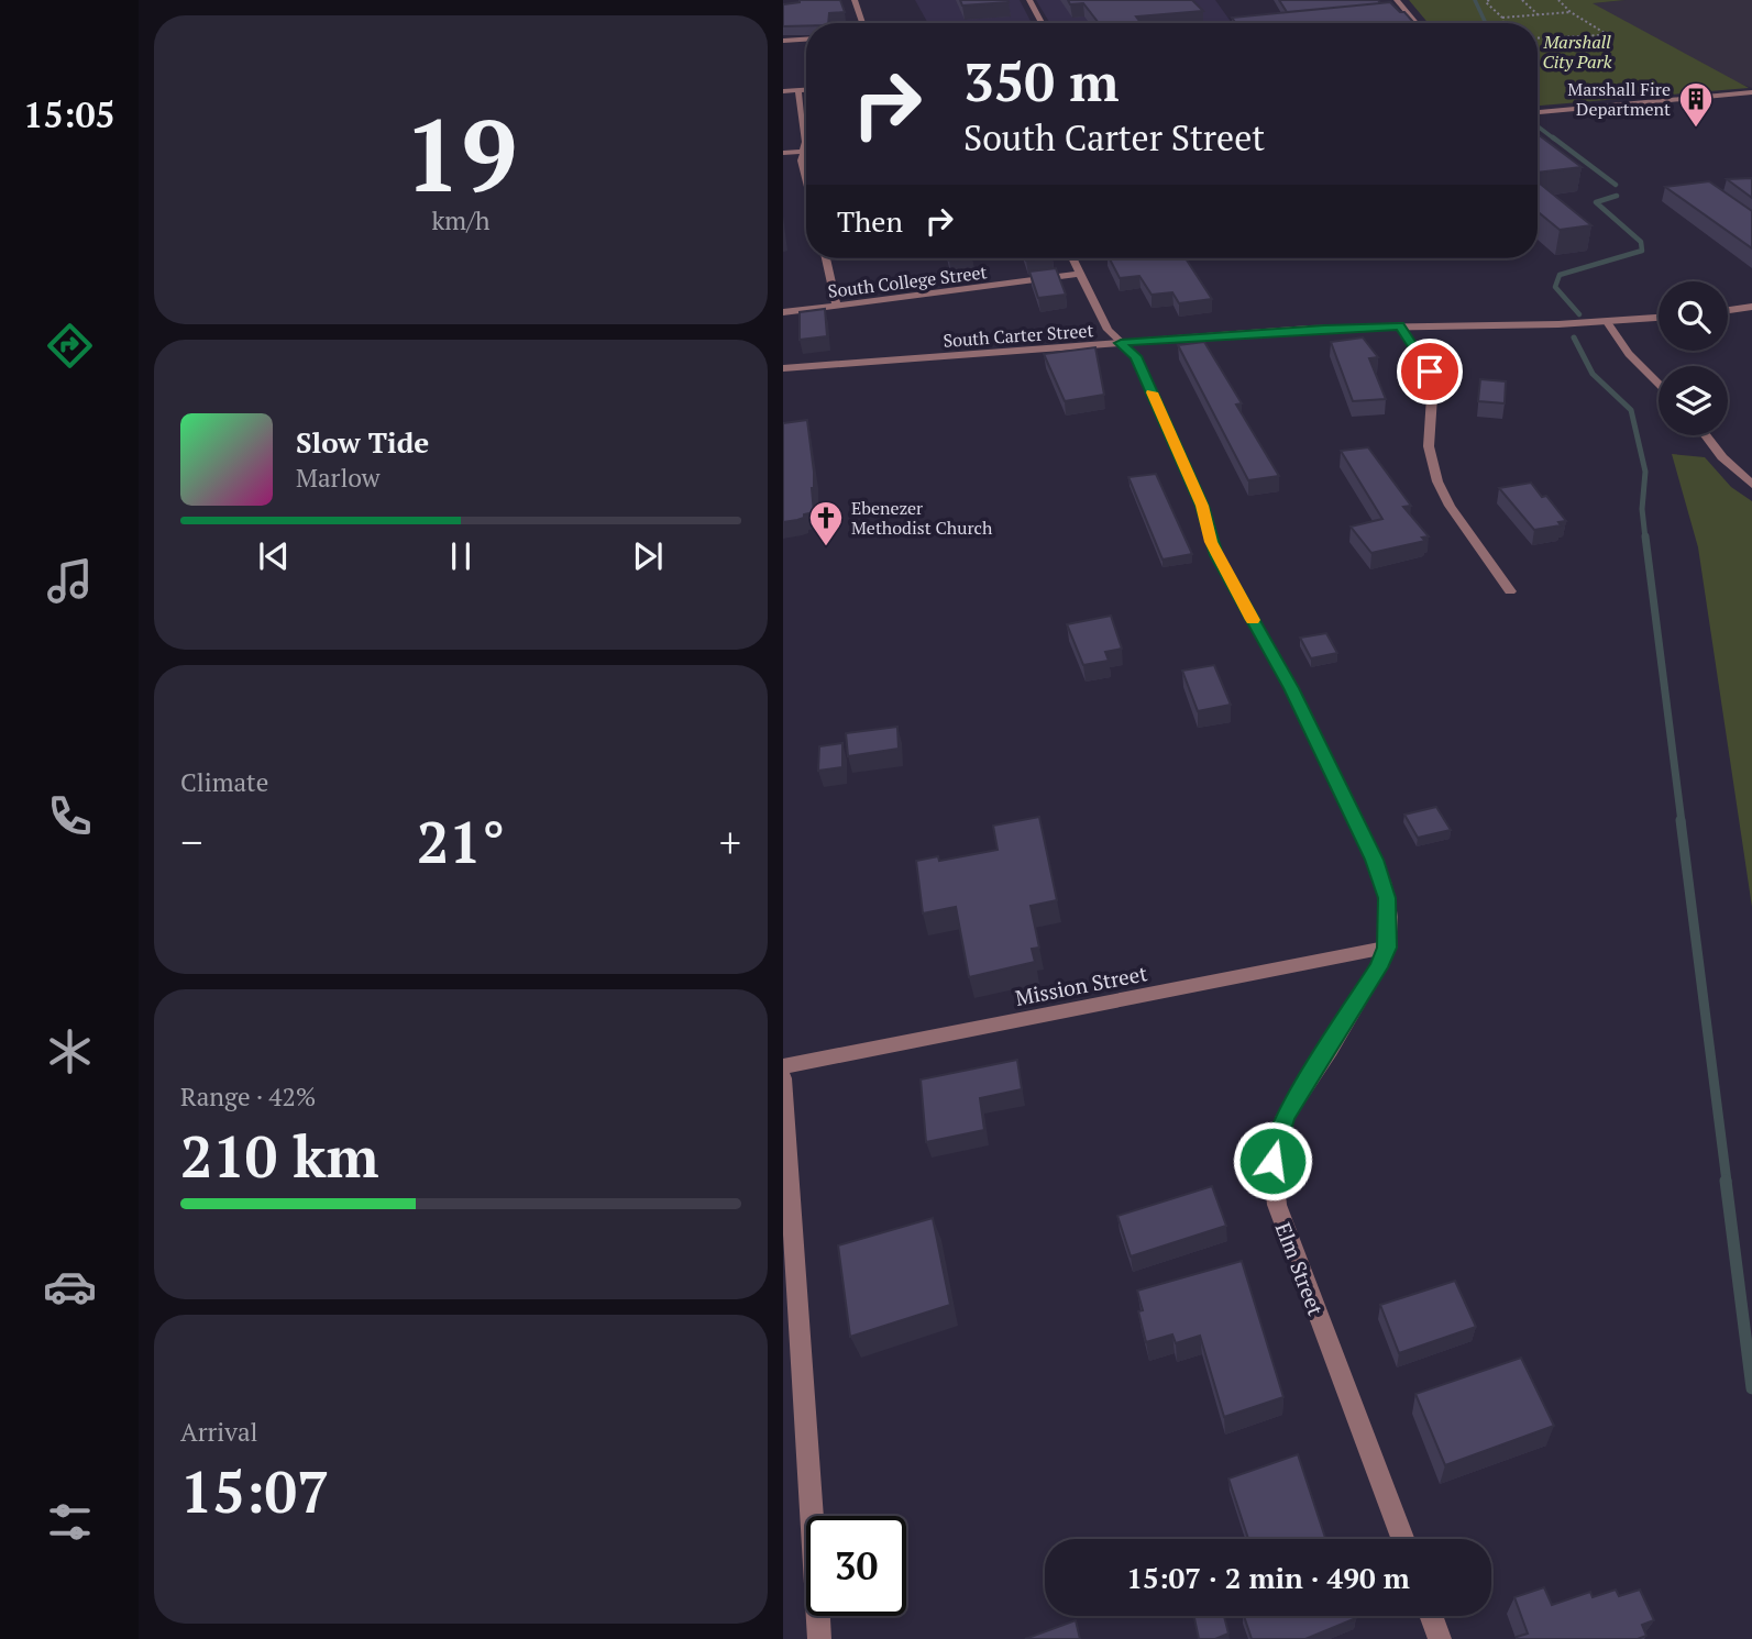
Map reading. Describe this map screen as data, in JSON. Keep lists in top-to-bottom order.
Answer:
{
  "streets": {
    "street": [
      "South College Street",
      "South Carter Street",
      "Mission Street",
      "Elm Street"
    ]
  },
  "crossings": [
    ["South College Street", "Elm Street"],
    ["South Carter Street", "Elm Street"],
    ["Mission Street", "Elm Street"]
  ],
  "parks": ["Marshall City Park"],
  "places": {
    "building": ["Marshall Fire Department"],
    "church": ["Ebenezer Methodist Church"]
  },
  "page": {
    "tabs": "15:05",
    "tile": [
      ["19", "km/h"],
      "Climate",
      ["Range · 42%", "210 km"],
      ["Arrival", "15:07"]
    ],
    "turn": ["350 m", "South Carter Street"],
    "then": "Then",
    "song": ["Slow Tide", "Marlow"],
    "heat": ["−", "21°", "+"],
    "limit": "30",
    "trip": "15:07 · 2 min · 490 m"
  }
}
